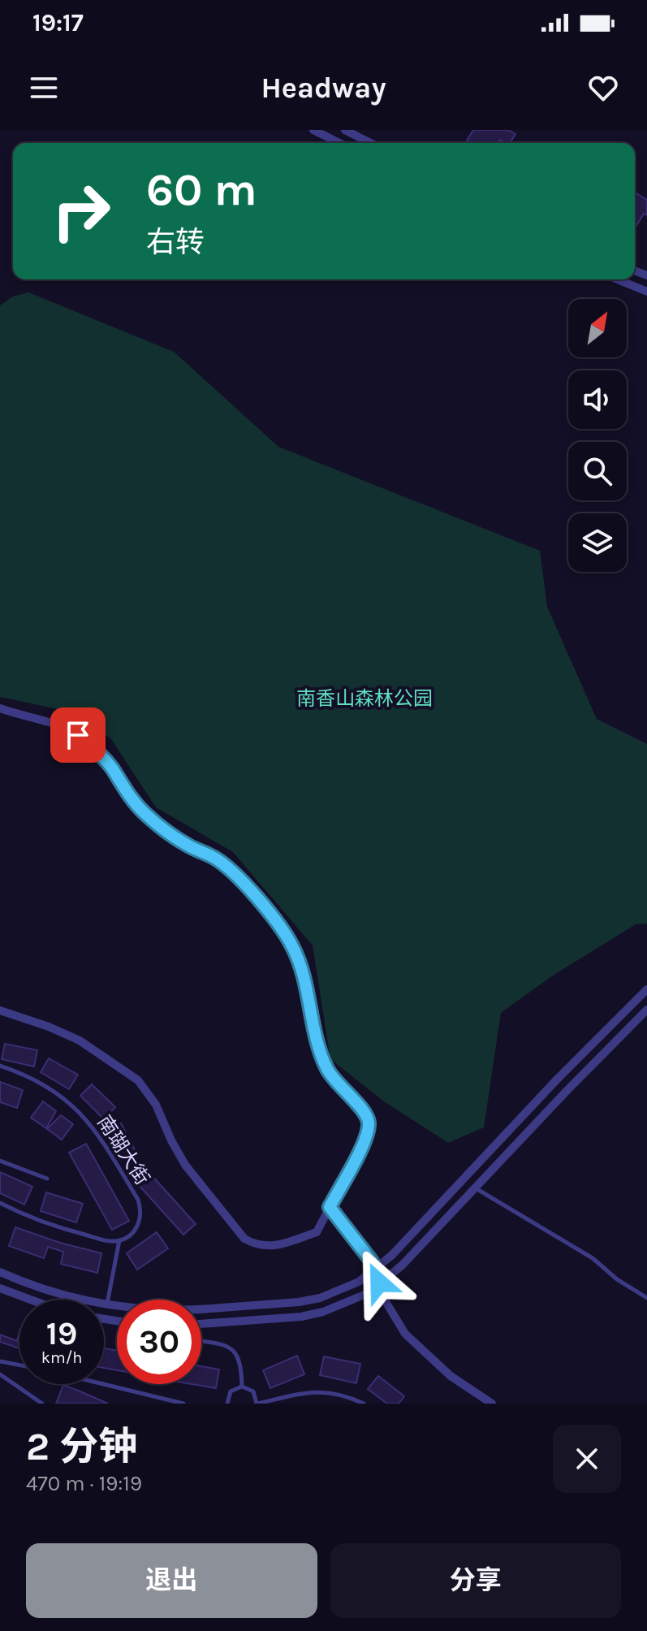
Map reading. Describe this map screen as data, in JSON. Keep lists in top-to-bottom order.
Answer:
{
  "streets": {
    "lane": ["南瑚大街"]
  },
  "parks": ["南香山森林公园"],
  "north": "top right",
  "page": {
    "status": "19:17",
    "header": "Headway",
    "turn": ["60 m", "右转"],
    "speed": "19 km/h",
    "limit": "30",
    "heading": ["2 分钟", "470 m · 19:19"],
    "buttons": ["退出", "分享"]
  }
}
